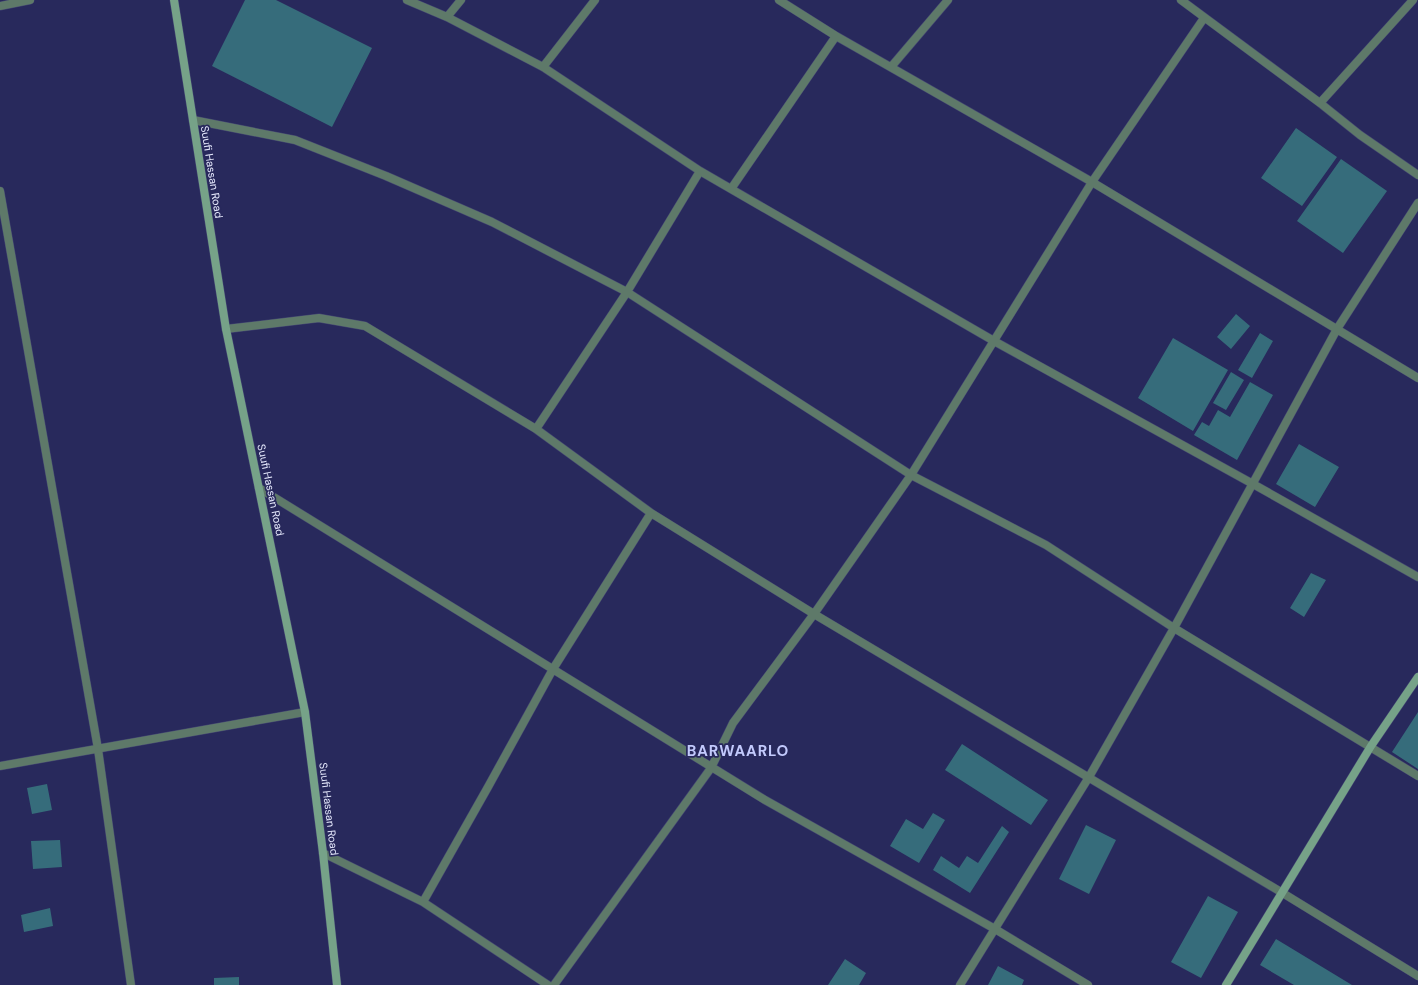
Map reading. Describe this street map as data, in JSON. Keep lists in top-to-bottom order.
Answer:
{
  "streets": {
    "street": ["Suufi Hassan Road"]
  },
  "districts": ["BARWAARLO"]
}
